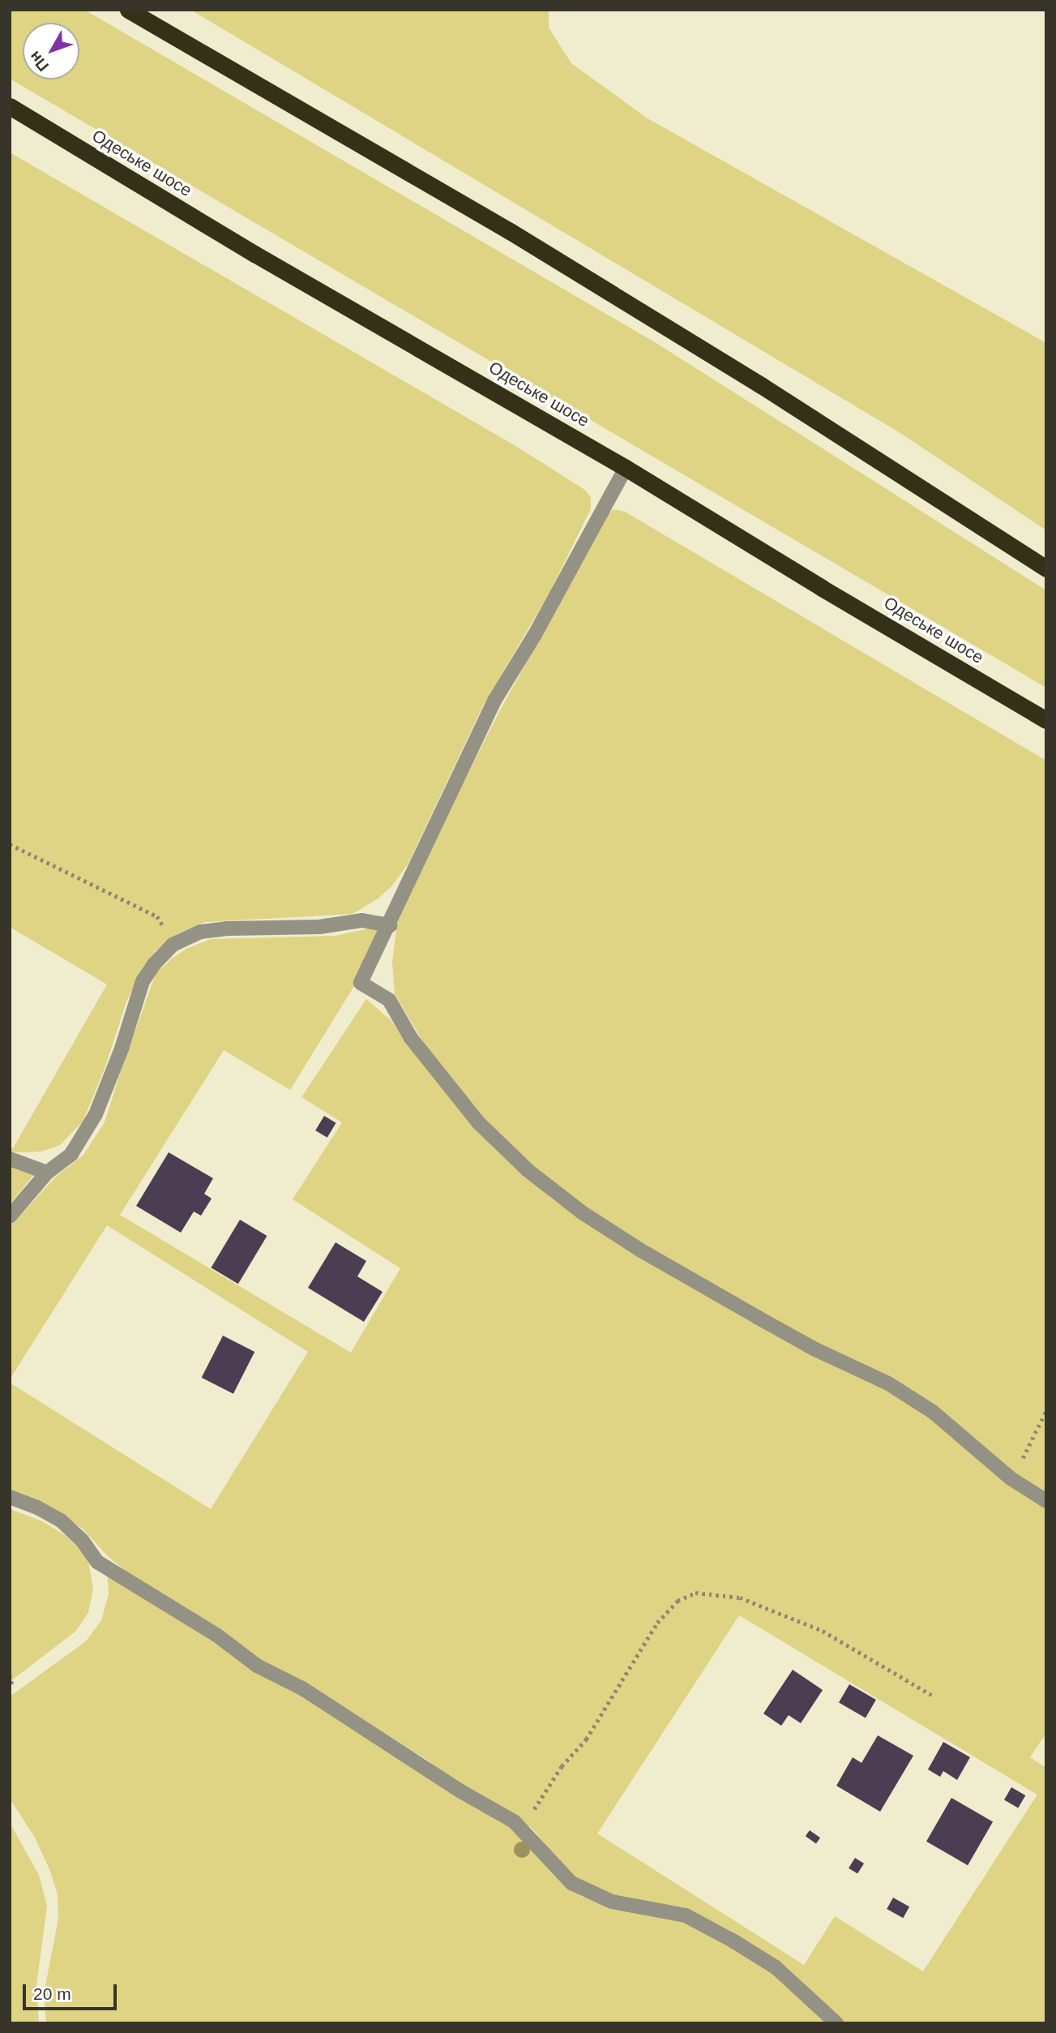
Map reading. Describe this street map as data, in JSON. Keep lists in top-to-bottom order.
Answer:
{
  "streets": {
    "highway": ["Одеське шосе"]
  },
  "scale_bar": "20 m",
  "north": "bottom left"
}
